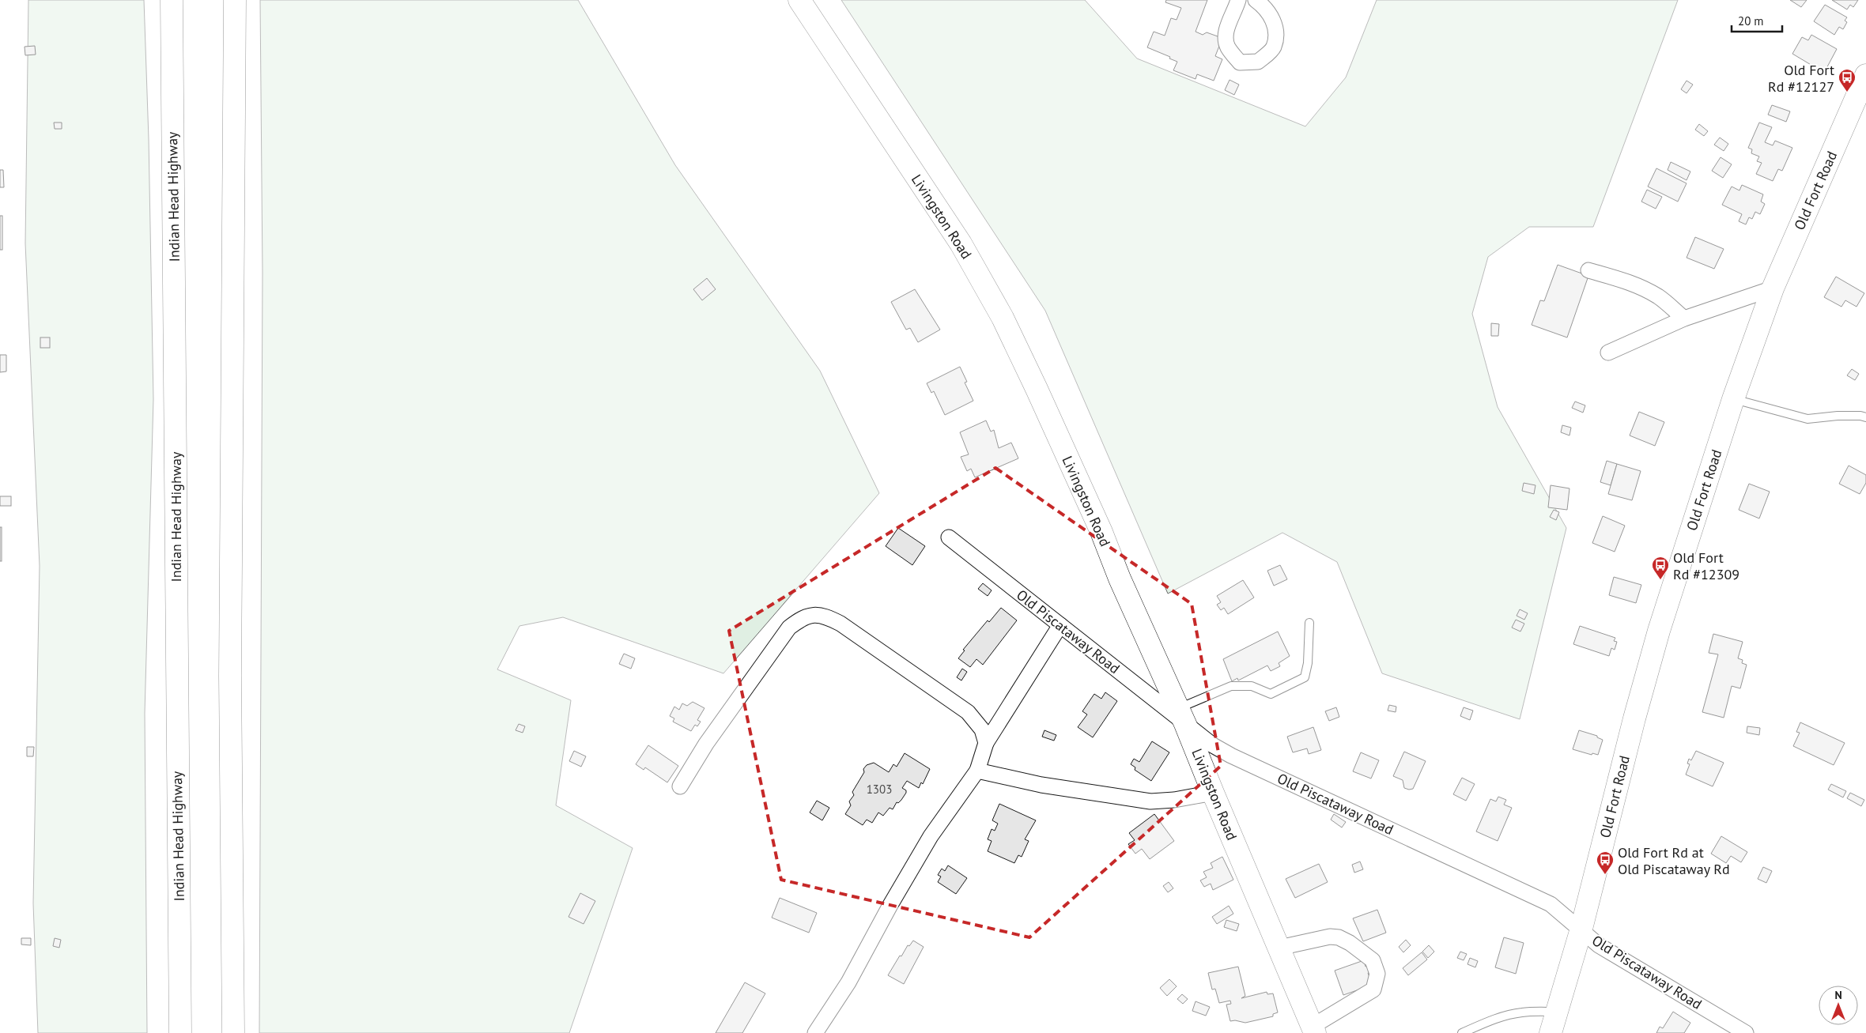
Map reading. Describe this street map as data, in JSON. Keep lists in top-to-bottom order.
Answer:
{
  "streets": {
    "main road": ["Old Fort Road", "Indian Head Highway", "Livingston Road"],
    "street": ["Old Piscataway Road"]
  },
  "crossings": [
    ["Old Fort Road", "Old Piscataway Road"],
    ["Livingston Road", "Old Piscataway Road"]
  ],
  "places": {
    "bus stop": ["Old Fort Rd #12127", "Old Fort Rd #12309", "Old Fort Rd at Old Piscataway Rd"]
  },
  "house_numbers": ["1303"],
  "scale_bar": "20 m",
  "north": "top"
}
